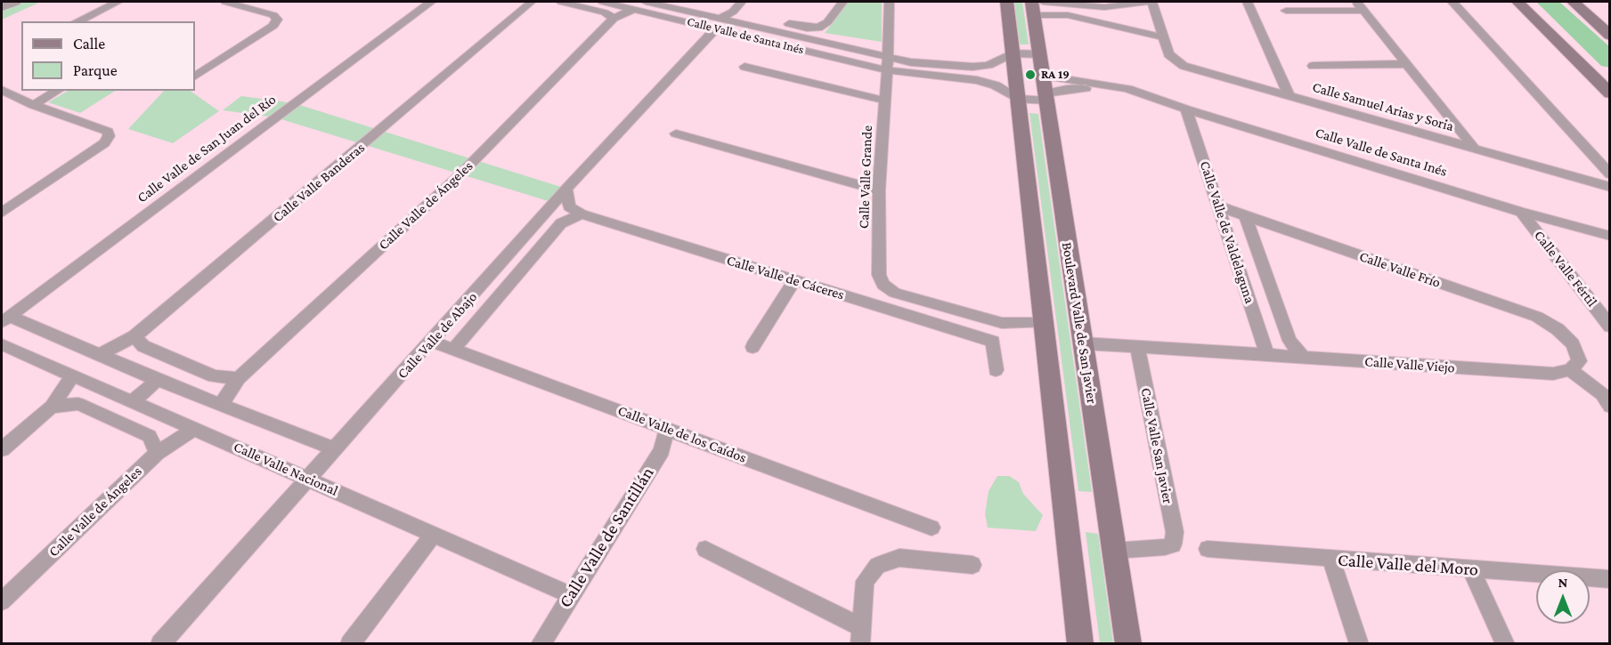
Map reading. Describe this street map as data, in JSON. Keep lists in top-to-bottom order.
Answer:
{
  "streets": {
    "main road": ["Boulevard Valle de San Javier"],
    "street": [
      "Calle Valle de Santa Inés",
      "Calle Samuel Arias y Soria",
      "Calle Valle de San Juan del Río",
      "Calle Valle Grande",
      "Calle Valle Banderas",
      "Calle Valle de Ángeles",
      "Calle Valle de Valdelaguna",
      "Calle Valle Fértil",
      "Calle Valle Frío",
      "Calle Valle de Cáceres",
      "Calle Valle de Abajo",
      "Calle Valle Viejo",
      "Calle Valle de los Caídos",
      "Calle Valle San Javier",
      "Calle Valle Nacional",
      "Calle Valle de Santillán",
      "Calle Valle del Moro"
    ]
  },
  "crossings": [
    ["Calle Valle de Santa Inés", "Calle Valle Grande"],
    ["Calle Valle de Santa Inés", "Calle Valle de Ángeles"],
    ["Calle Valle de Santa Inés", "Calle Valle de Valdelaguna"],
    ["Calle Valle de Santa Inés", "Calle Valle Fértil"],
    ["Calle Valle de Santa Inés", "Boulevard Valle de San Javier"],
    ["Calle Valle de Santa Inés", "Calle Valle de Abajo"],
    ["Calle Valle de Ángeles", "Calle Valle Nacional"],
    ["Calle Valle de Valdelaguna", "Calle Valle Frío"],
    ["Calle Valle de Valdelaguna", "Calle Valle Viejo"],
    ["Calle Valle Frío", "Calle Valle Viejo"],
    ["Calle Valle de Cáceres", "Calle Valle de Abajo"],
    ["Boulevard Valle de San Javier", "Calle Valle Viejo"],
    ["Boulevard Valle de San Javier", "Calle Valle San Javier"],
    ["Calle Valle de Abajo", "Calle Valle de los Caídos"],
    ["Calle Valle de Abajo", "Calle Valle Nacional"],
    ["Calle Valle Viejo", "Calle Valle San Javier"],
    ["Calle Valle de los Caídos", "Calle Valle de Santillán"],
    ["Calle Valle Nacional", "Calle Valle de Santillán"]
  ],
  "places": ["RA 19"],
  "legend": ["Calle", "Parque"],
  "north": "top"
}
